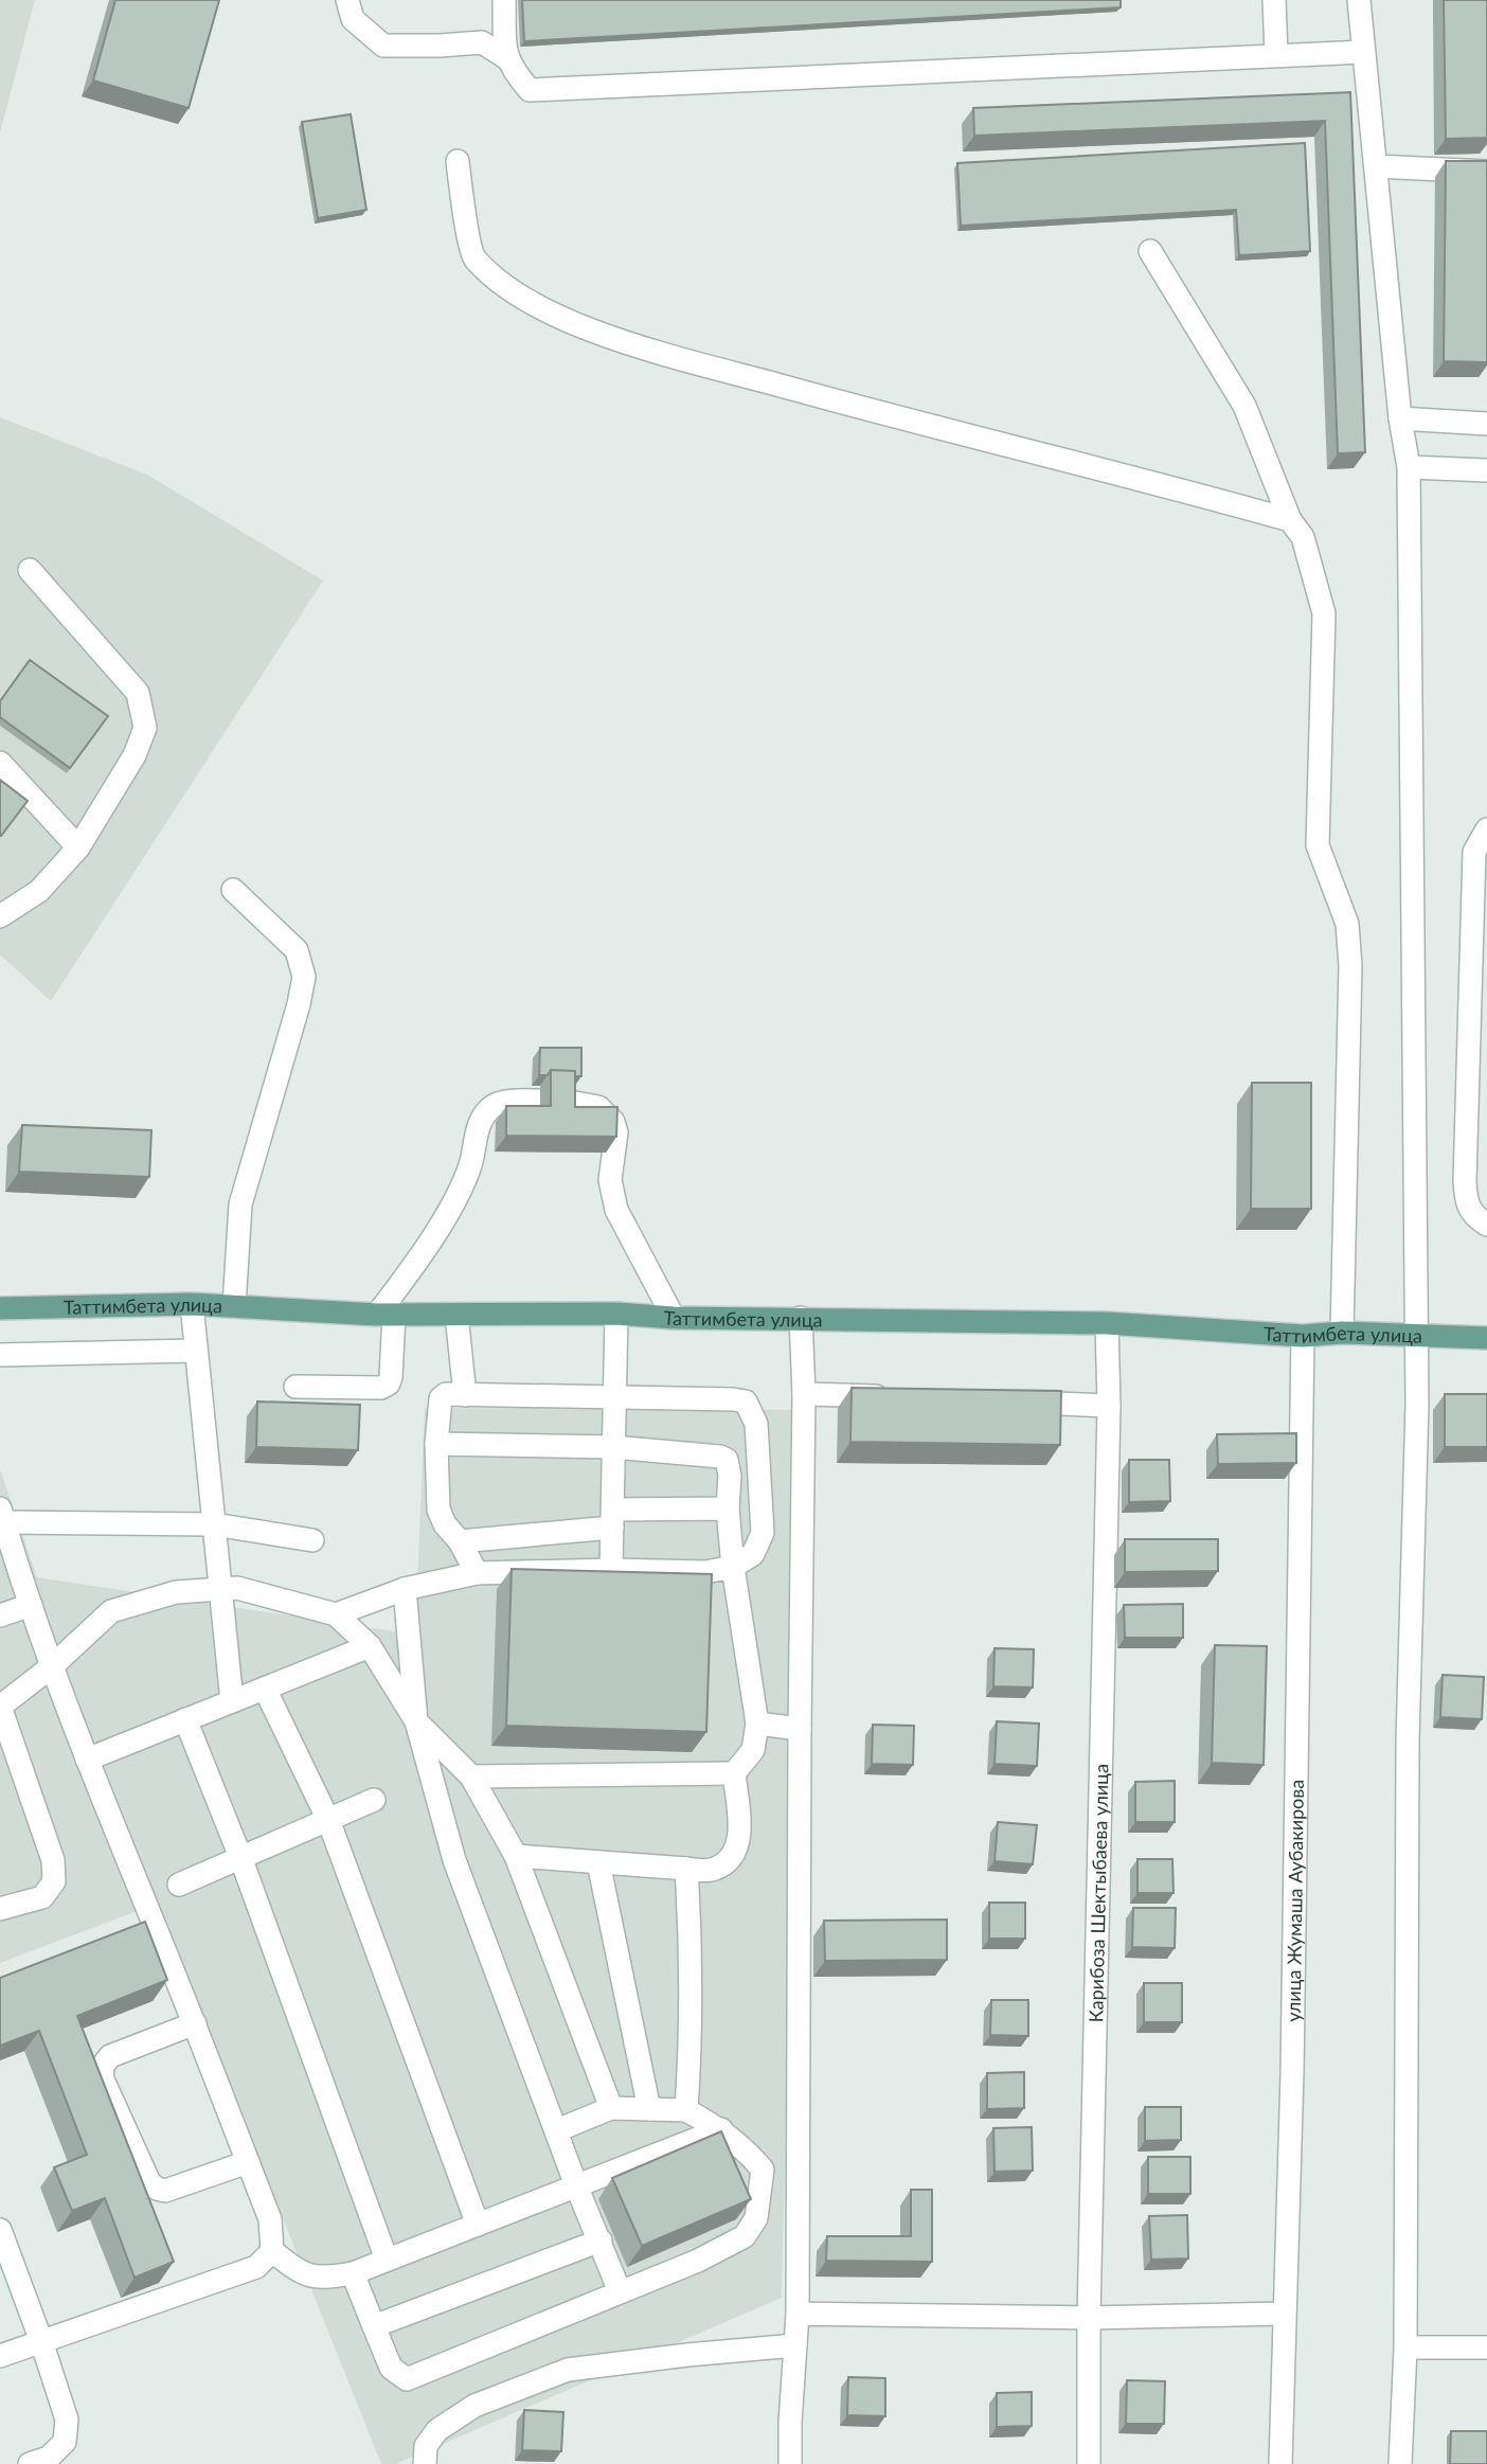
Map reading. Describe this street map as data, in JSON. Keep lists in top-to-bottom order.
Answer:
{
  "streets": {
    "main road": ["Таттимбета улица"],
    "street": ["Карибоза Шектыбаева улица", "улица Жумаша Аубакирова"]
  },
  "crossings": [
    ["Таттимбета улица", "Карибоза Шектыбаева улица"],
    ["Таттимбета улица", "улица Жумаша Аубакирова"]
  ]
}
